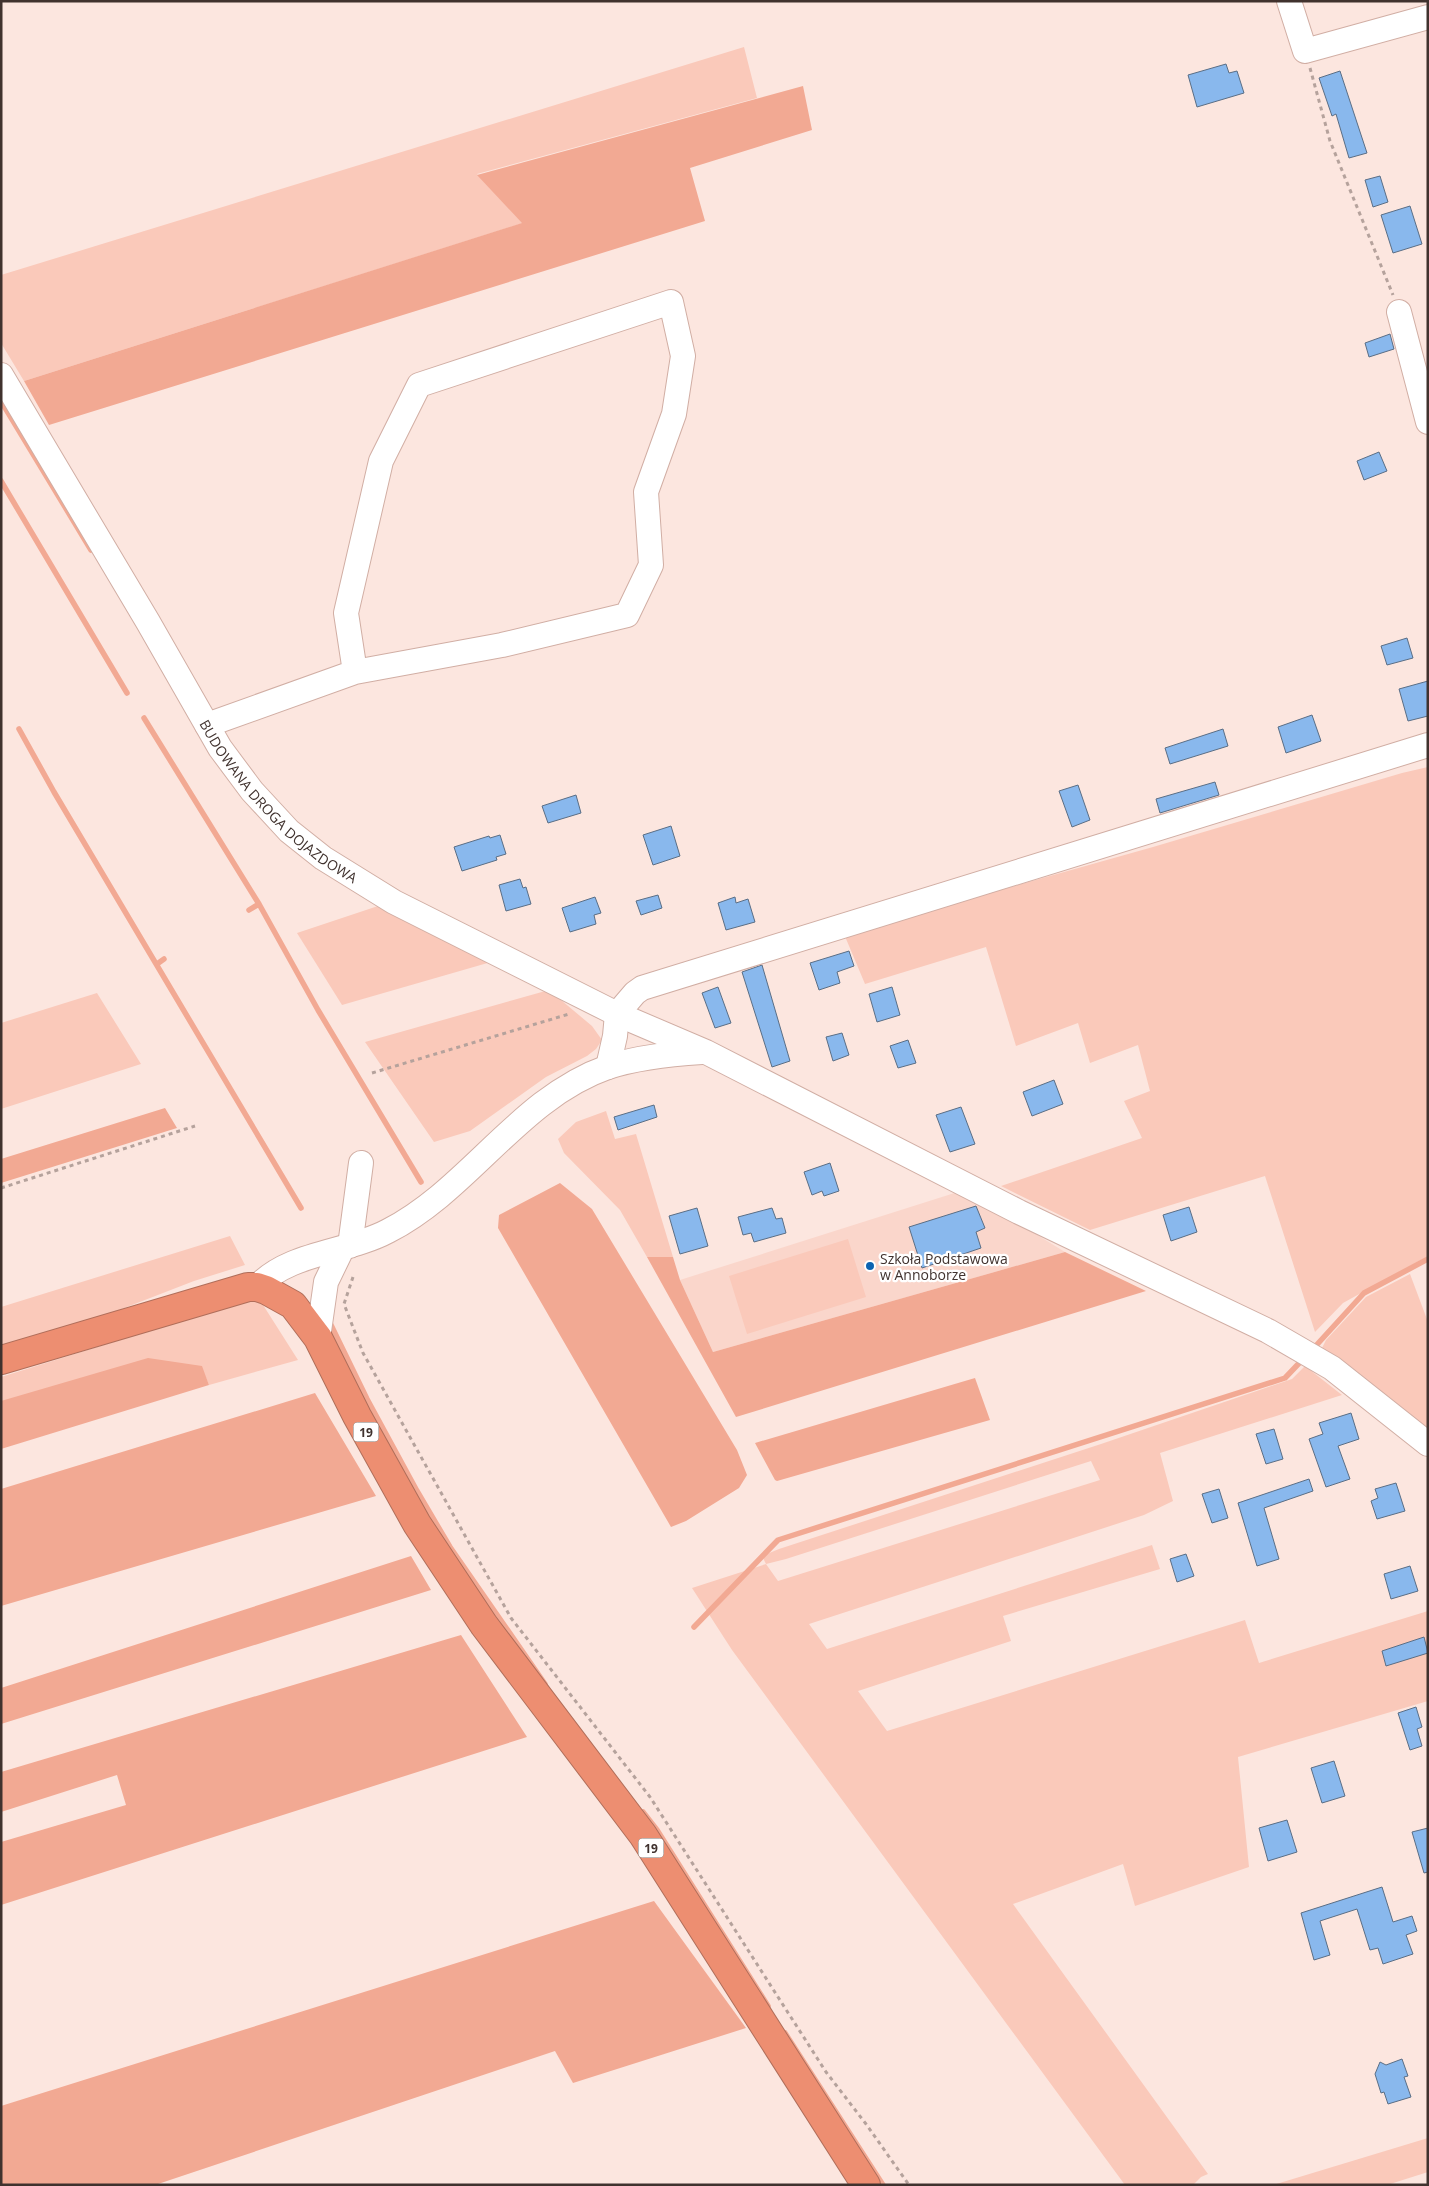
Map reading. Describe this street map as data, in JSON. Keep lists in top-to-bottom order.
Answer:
{
  "streets": {
    "highway": ["19"],
    "street": ["BUDOWANA DROGA DOJAZDOWA"]
  },
  "places": ["Szkoła Podstawowa w Annoborze"]
}
